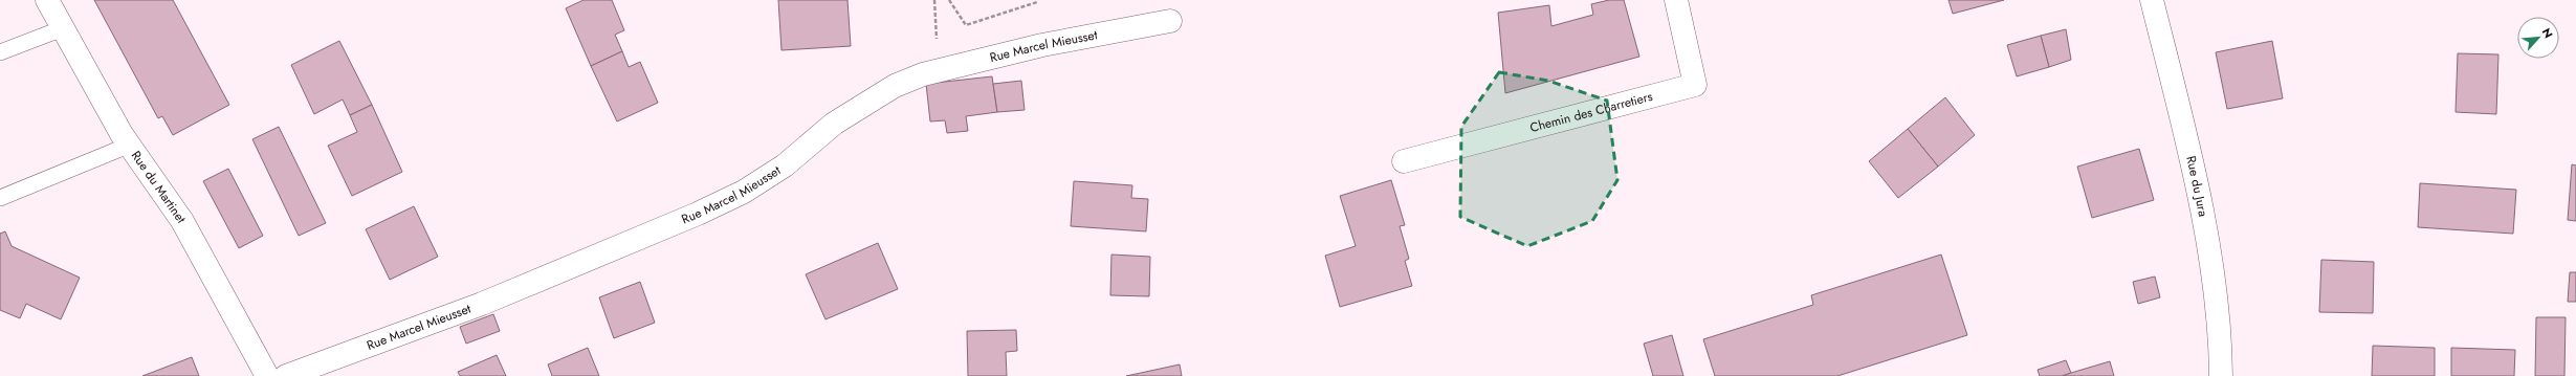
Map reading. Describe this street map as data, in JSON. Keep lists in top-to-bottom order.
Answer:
{
  "streets": {
    "street": [
      "Rue Marcel Mieusset",
      "Chemin des Charretiers",
      "Rue du Jura",
      "Rue du Martinet"
    ]
  },
  "north": "top right"
}
